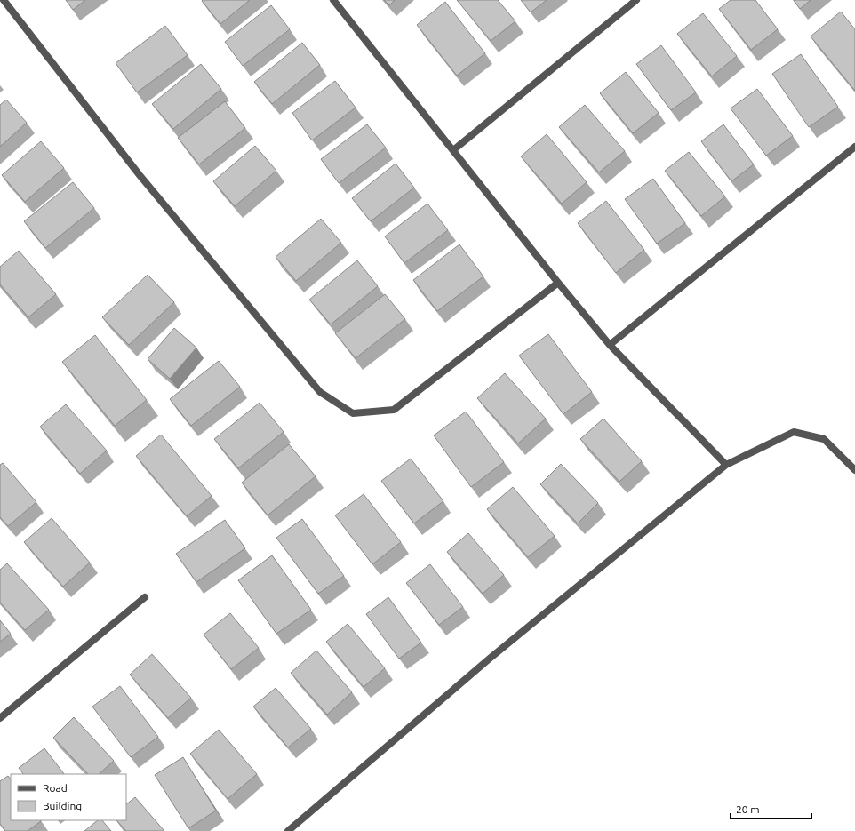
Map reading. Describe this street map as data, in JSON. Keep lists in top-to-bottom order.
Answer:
{
  "legend": ["Road", "Building"],
  "scale_bar": "20 m"
}
